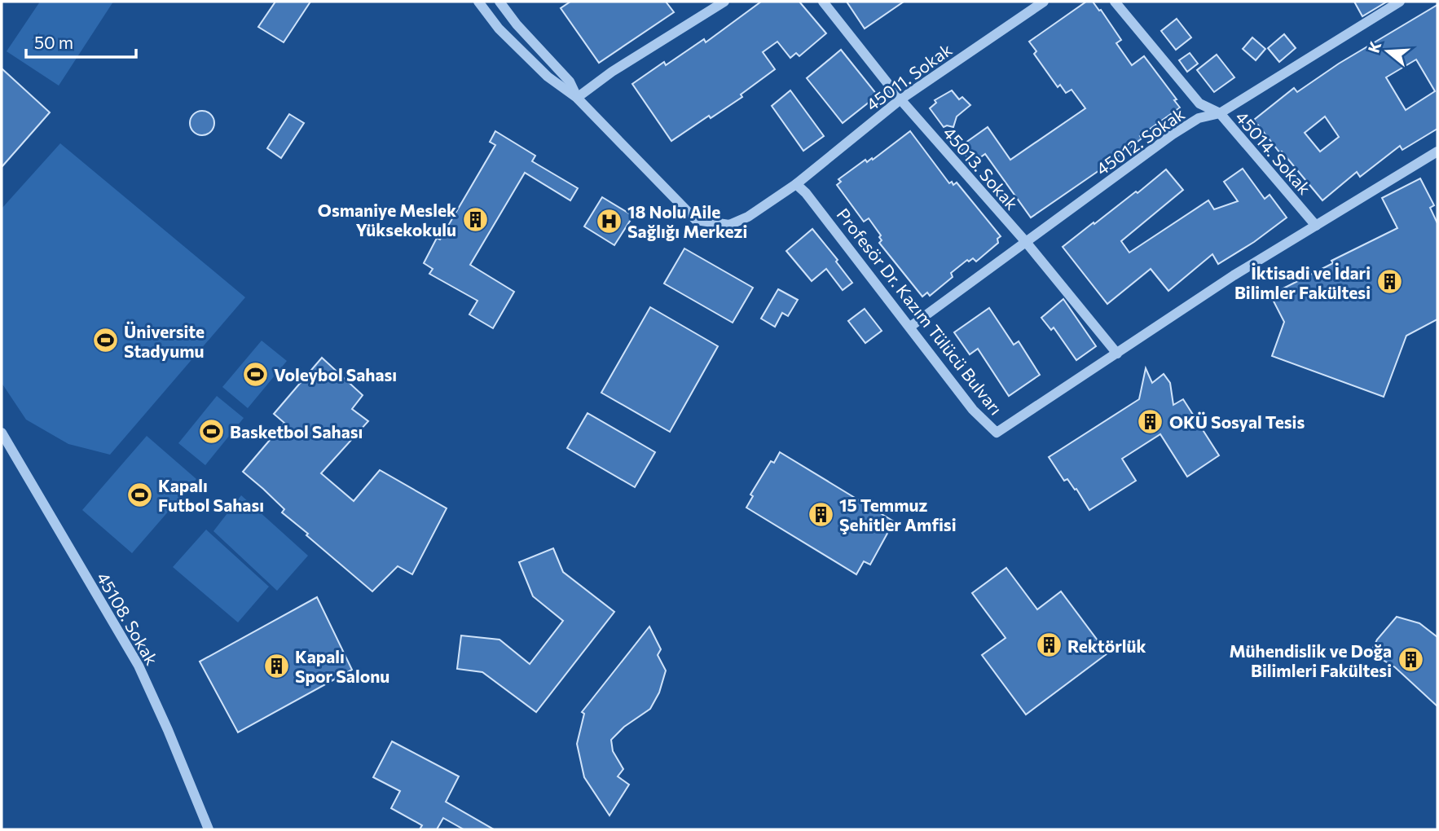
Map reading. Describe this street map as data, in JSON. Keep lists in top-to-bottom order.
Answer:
{
  "streets": {
    "street": [
      "45011. Sokak",
      "45012. Sokak",
      "45014. Sokak",
      "45013. Sokak",
      "Profesör Dr. Kazım Tülücü Bulvarı",
      "45108. Sokak"
    ]
  },
  "crossings": [
    ["45011. Sokak", "45013. Sokak"],
    ["45011. Sokak", "Profesör Dr. Kazım Tülücü Bulvarı"],
    ["45012. Sokak", "45014. Sokak"],
    ["45012. Sokak", "45013. Sokak"],
    ["45012. Sokak", "Profesör Dr. Kazım Tülücü Bulvarı"],
    ["45014. Sokak", "Profesör Dr. Kazım Tülücü Bulvarı"],
    ["45013. Sokak", "Profesör Dr. Kazım Tülücü Bulvarı"]
  ],
  "places": {
    "building": [
      "Osmaniye Meslek Yüksekokulu",
      "İktisadi ve İdari Bilimler Fakültesi",
      "OKÜ Sosyal Tesis",
      "15 Temmuz Şehitler Amfisi",
      "Rektörlük",
      "Mühendislik ve Doğa Bilimleri Fakültesi",
      "Kapalı Spor Salonu"
    ],
    "hospital": ["18 Nolu Aile Sağlığı Merkezi"],
    "sports": [
      "Üniversite Stadyumu",
      "Voleybol Sahası",
      "Basketbol Sahası",
      "Kapalı Futbol Sahası"
    ]
  },
  "scale_bar": "50 m",
  "north": "left"
}
